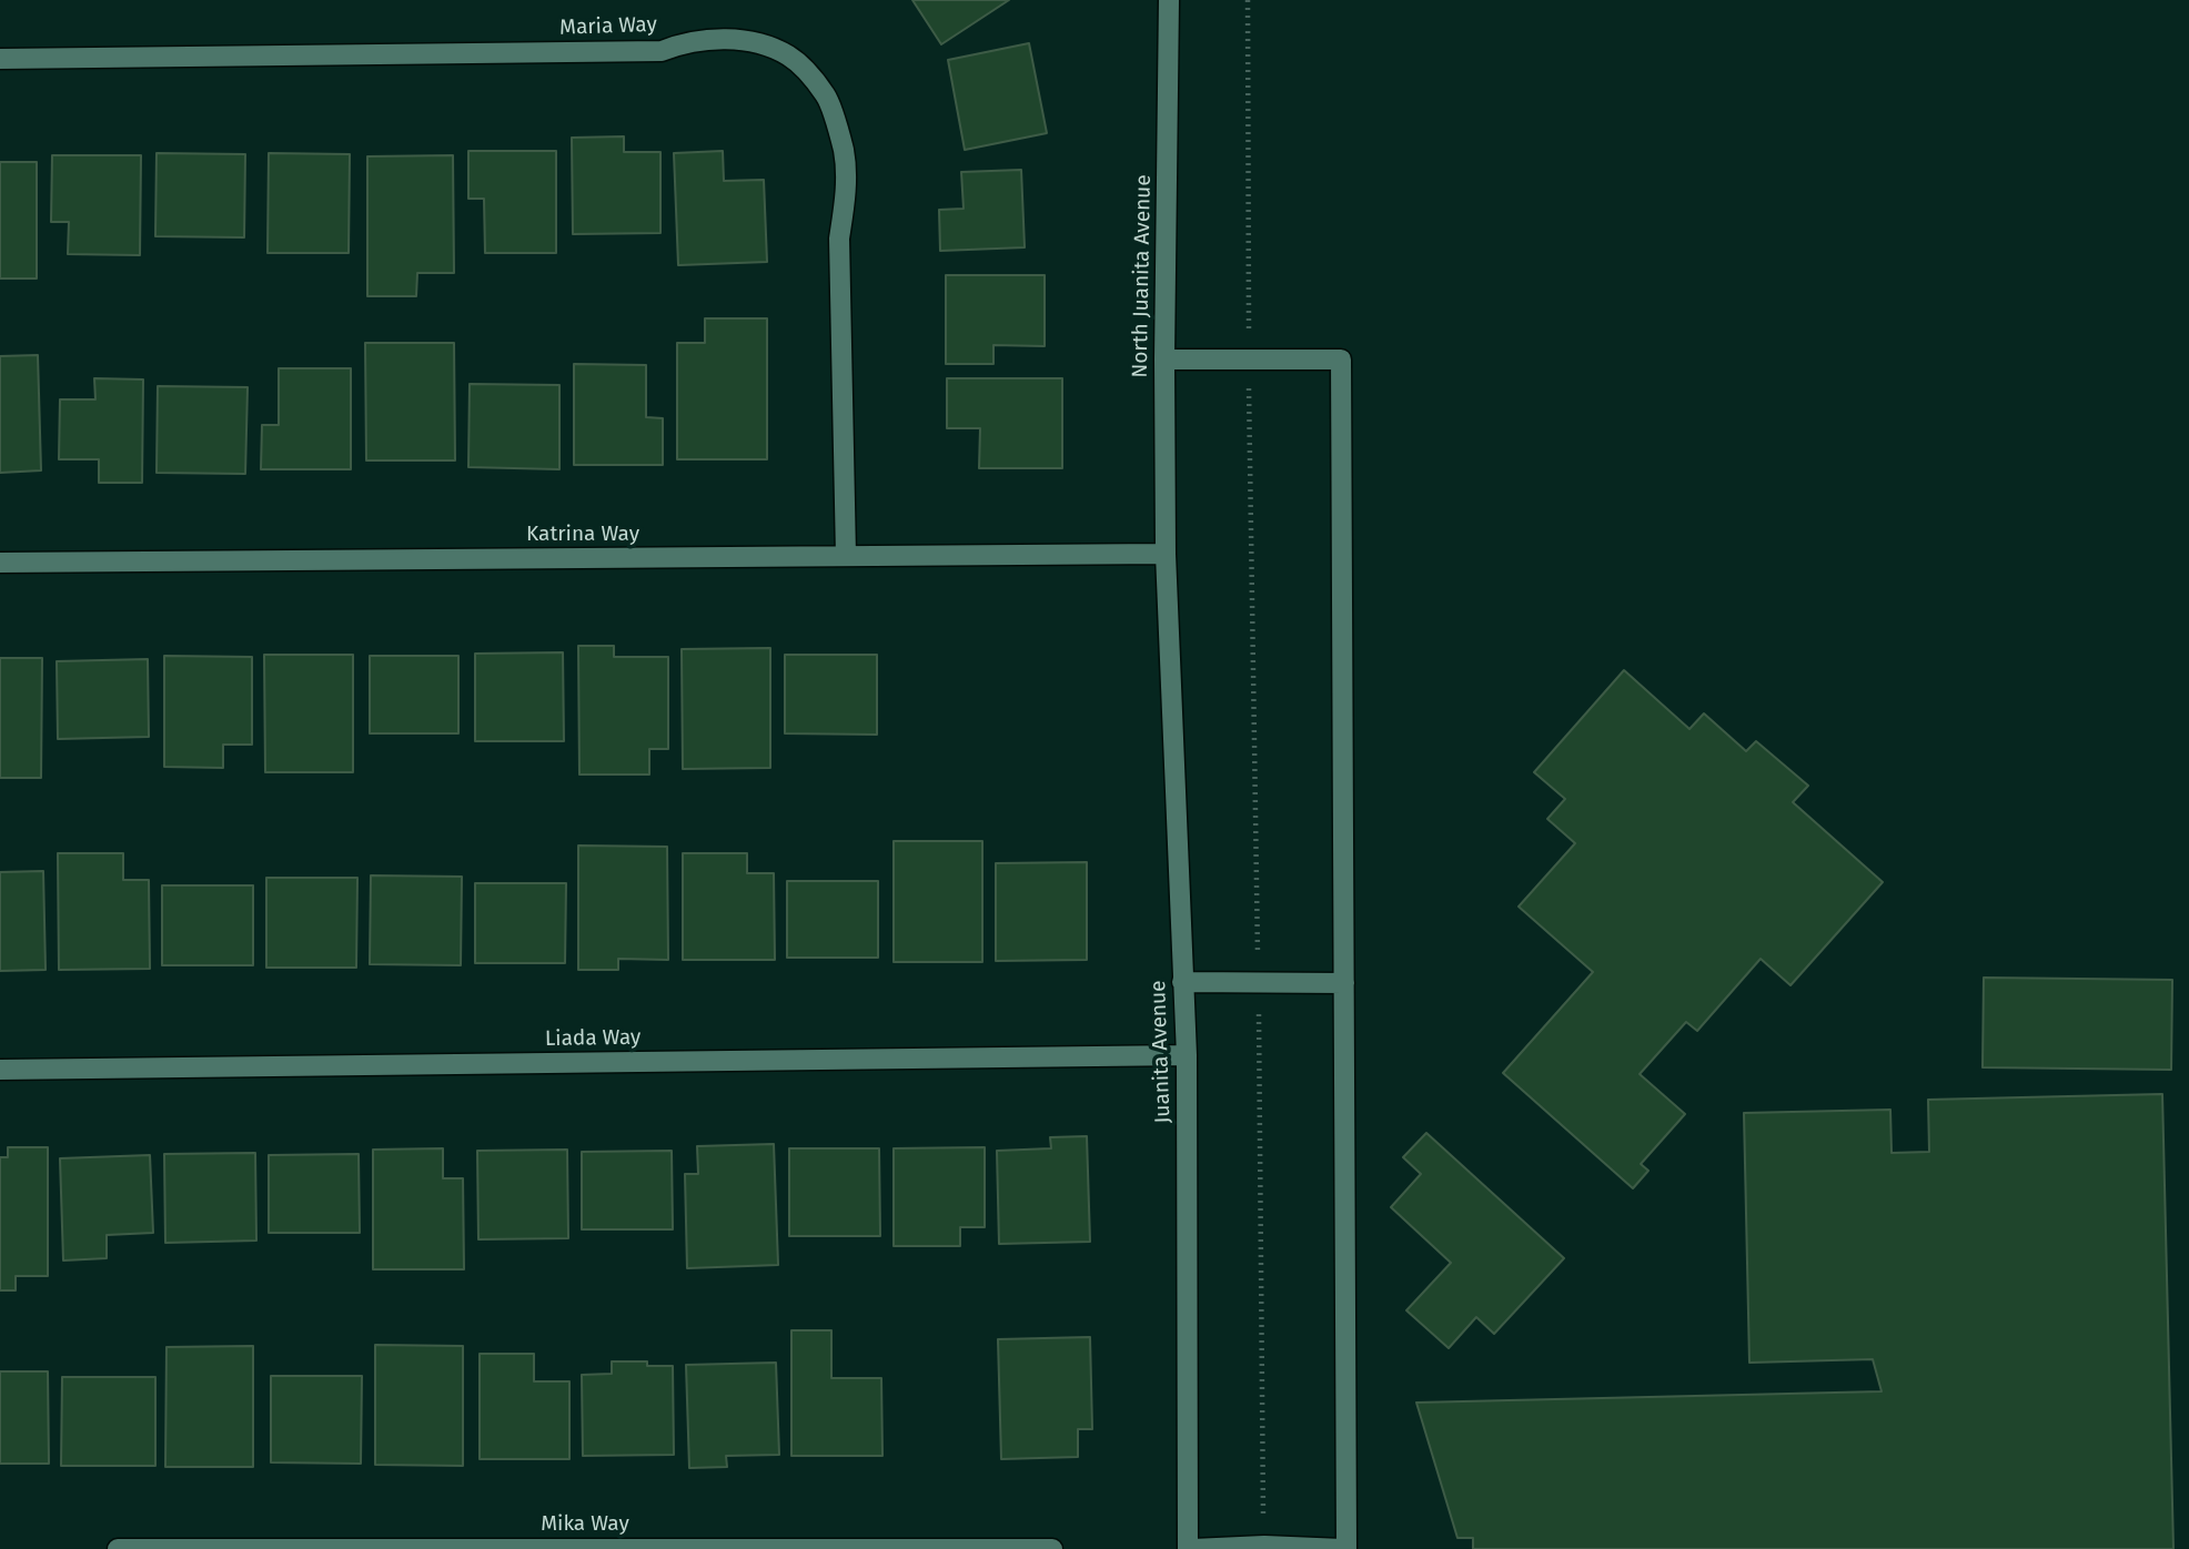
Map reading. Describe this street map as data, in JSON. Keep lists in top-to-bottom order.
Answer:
{
  "streets": {
    "street": [
      "Maria Way",
      "North Juanita Avenue",
      "Katrina Way",
      "Liada Way",
      "Juanita Avenue",
      "Mika Way"
    ]
  },
  "crossings": [
    ["Maria Way", "Katrina Way"],
    ["North Juanita Avenue", "Katrina Way"],
    ["North Juanita Avenue", "Juanita Avenue"],
    ["Katrina Way", "Juanita Avenue"],
    ["Liada Way", "Juanita Avenue"]
  ]
}
